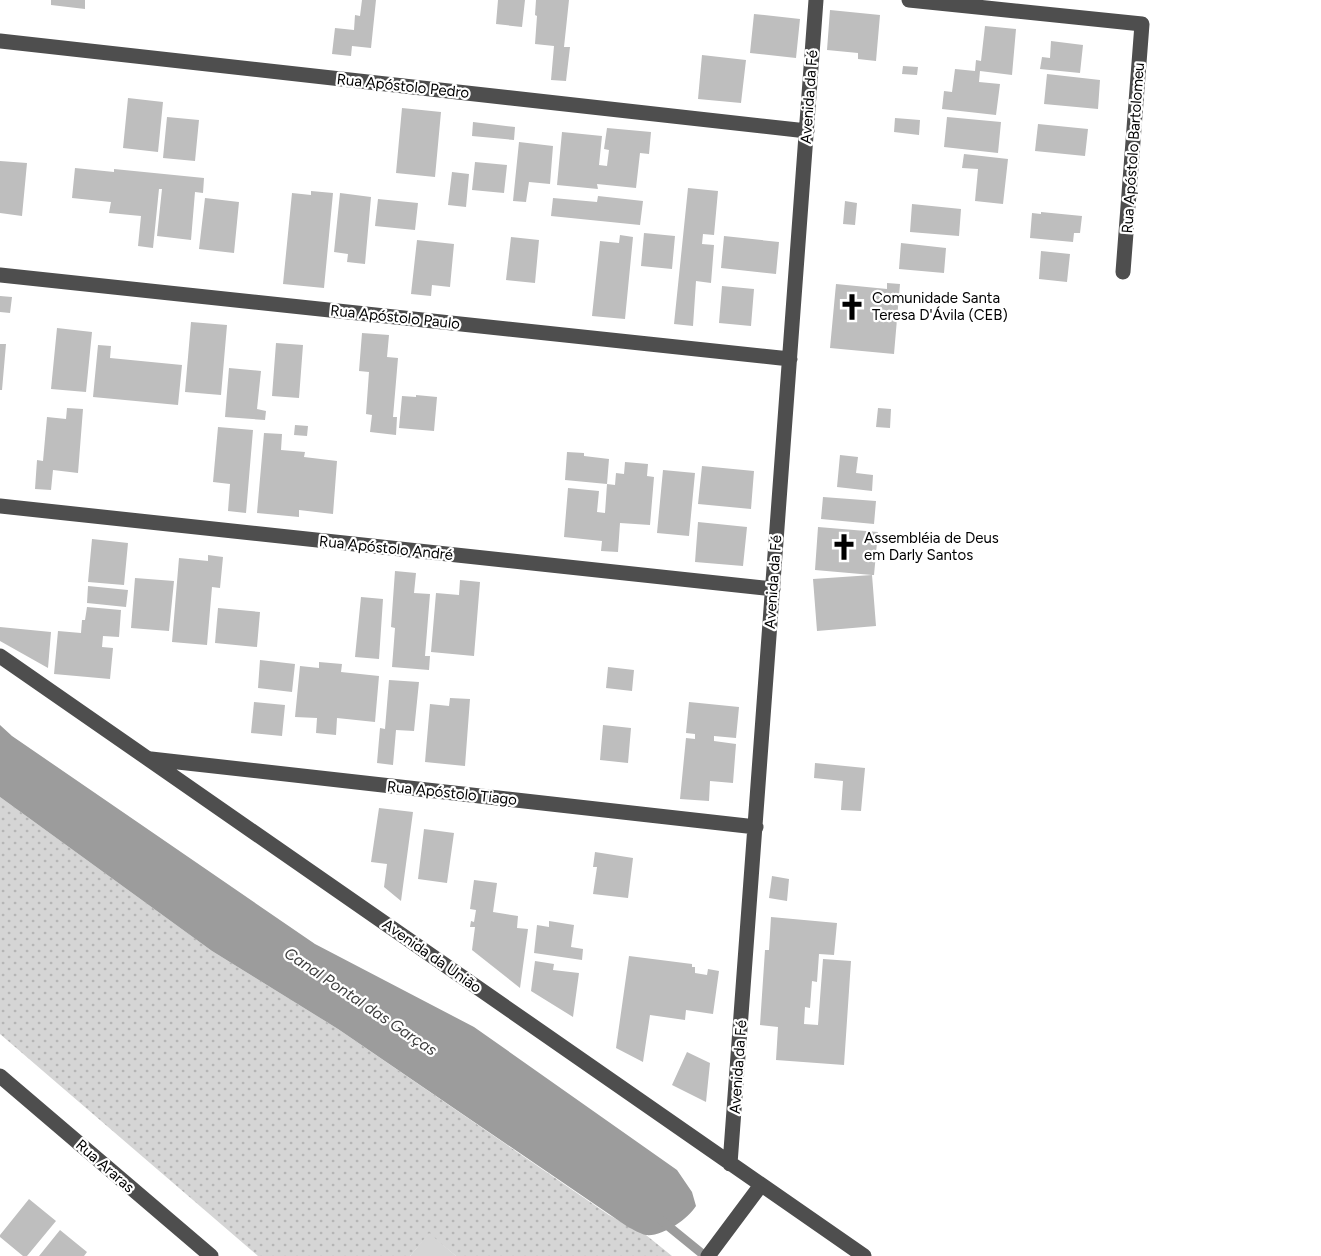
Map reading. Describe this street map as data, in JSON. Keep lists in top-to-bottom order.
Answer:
{
  "streets": {
    "street": [
      "Rua Apóstolo Pedro",
      "Avenida da Fé",
      "Rua Apóstolo Bartolomeu",
      "Rua Apóstolo Paulo",
      "Rua Apóstolo André",
      "Rua Apóstolo Tiago",
      "Avenida da União",
      "Rua Araras"
    ]
  },
  "crossings": [
    ["Rua Apóstolo Pedro", "Avenida da Fé"],
    ["Avenida da Fé", "Rua Apóstolo Paulo"],
    ["Avenida da Fé", "Rua Apóstolo André"],
    ["Avenida da Fé", "Rua Apóstolo Tiago"],
    ["Avenida da Fé", "Avenida da União"],
    ["Rua Apóstolo Tiago", "Avenida da União"]
  ],
  "water": ["Canal Pontal das Garças"],
  "places": {
    "church": ["Comunidade Santa Teresa D'Ávila (CEB)", "Assembléia de Deus em Darly Santos"]
  }
}
